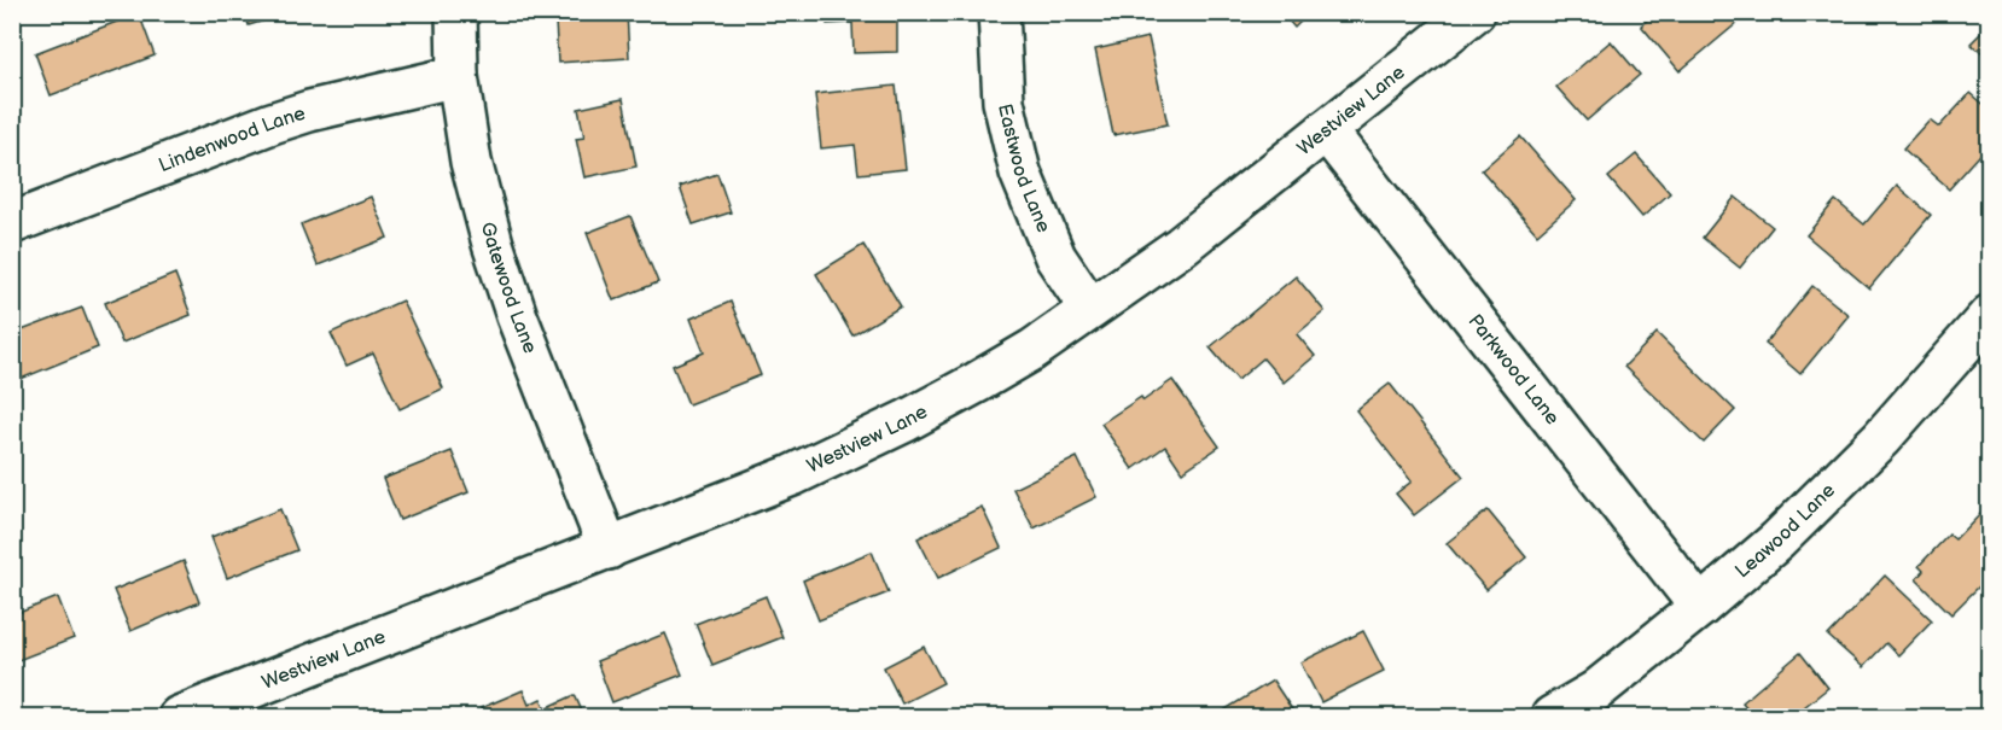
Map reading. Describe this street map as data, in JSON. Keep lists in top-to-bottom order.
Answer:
{
  "streets": {
    "street": [
      "Westview Lane",
      "Lindenwood Lane",
      "Eastwood Lane",
      "Gatewood Lane",
      "Parkwood Lane",
      "Leawood Lane"
    ]
  },
  "crossings": [
    ["Westview Lane", "Eastwood Lane"],
    ["Westview Lane", "Gatewood Lane"],
    ["Westview Lane", "Parkwood Lane"],
    ["Lindenwood Lane", "Gatewood Lane"],
    ["Parkwood Lane", "Leawood Lane"]
  ]
}
